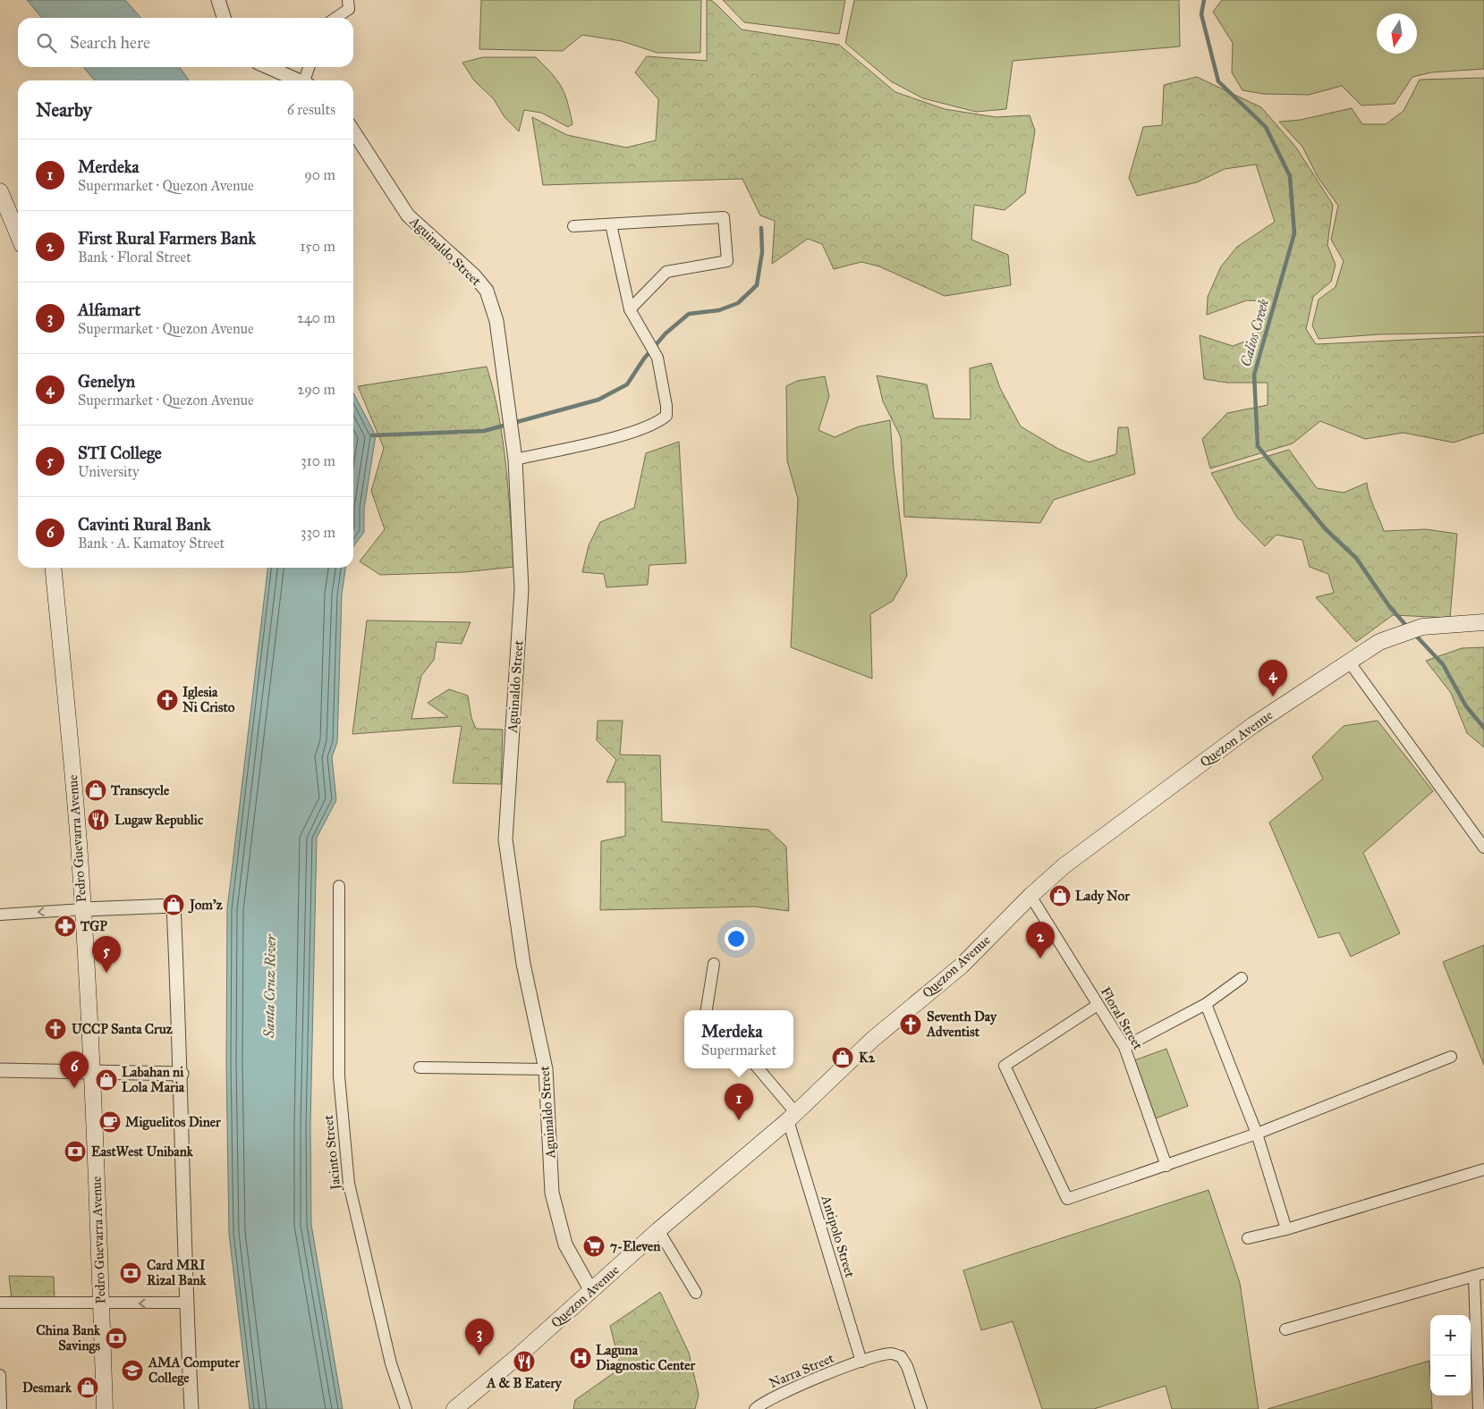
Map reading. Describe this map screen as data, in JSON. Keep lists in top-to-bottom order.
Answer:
{
  "streets": {
    "main road": ["Quezon Avenue", "Pedro Guevarra Avenue"],
    "street": [
      "Aguinaldo Street",
      "Floral Street",
      "Jacinto Street",
      "Antipolo Street",
      "Narra Street"
    ]
  },
  "crossings": [
    ["Aguinaldo Street", "Quezon Avenue"],
    ["Quezon Avenue", "Floral Street"],
    ["Quezon Avenue", "Antipolo Street"],
    ["Antipolo Street", "Narra Street"]
  ],
  "water": ["Calios Creek", "Santa Cruz River"],
  "places": {
    "church": ["Iglesia Ni Cristo", "Seventh Day Adventist", "UCCP Santa Cruz"],
    "shop": [
      "Transcycle",
      "Lady Nor",
      "Jom'z",
      "K2",
      "Labahan ni Lola Maria",
      "Desmark"
    ],
    "restaurant": ["Lugaw Republic", "A & B Eatery"],
    "pharmacy": ["TGP"],
    "cafe": ["Miguelitos Diner"],
    "bank": ["EastWest Unibank", "Card MRI Rizal Bank", "China Bank Savings"],
    "supermarket": ["7-Eleven"],
    "hospital": ["Laguna Diagnostic Center"],
    "school or university": ["AMA Computer College"]
  },
  "north": "bottom",
  "page": {
    "search": "Search here",
    "heading": ["Nearby", "6 results"],
    "list": [
      {
        "mark": "1",
        "name": "Merdeka",
        "note": "Supermarket · Quezon Avenue",
        "value": "90 m"
      },
      {
        "mark": "2",
        "name": "First Rural Farmers Bank",
        "note": "Bank · Floral Street",
        "value": "150 m"
      },
      {
        "mark": "3",
        "name": "Alfamart",
        "note": "Supermarket · Quezon Avenue",
        "value": "240 m"
      },
      {
        "mark": "4",
        "name": "Genelyn",
        "note": "Supermarket · Quezon Avenue",
        "value": "290 m"
      },
      {
        "mark": "5",
        "name": "STI College",
        "note": "University",
        "value": "310 m"
      },
      {
        "mark": "6",
        "name": "Cavinti Rural Bank",
        "note": "Bank · A. Kamatoy Street",
        "value": "330 m"
      }
    ],
    "pins": [
      "4",
      "2",
      "5",
      "6",
      "1",
      "3"
    ],
    "popup": ["Merdeka", "Supermarket"],
    "map_buttons": ["+", "−"]
  }
}
